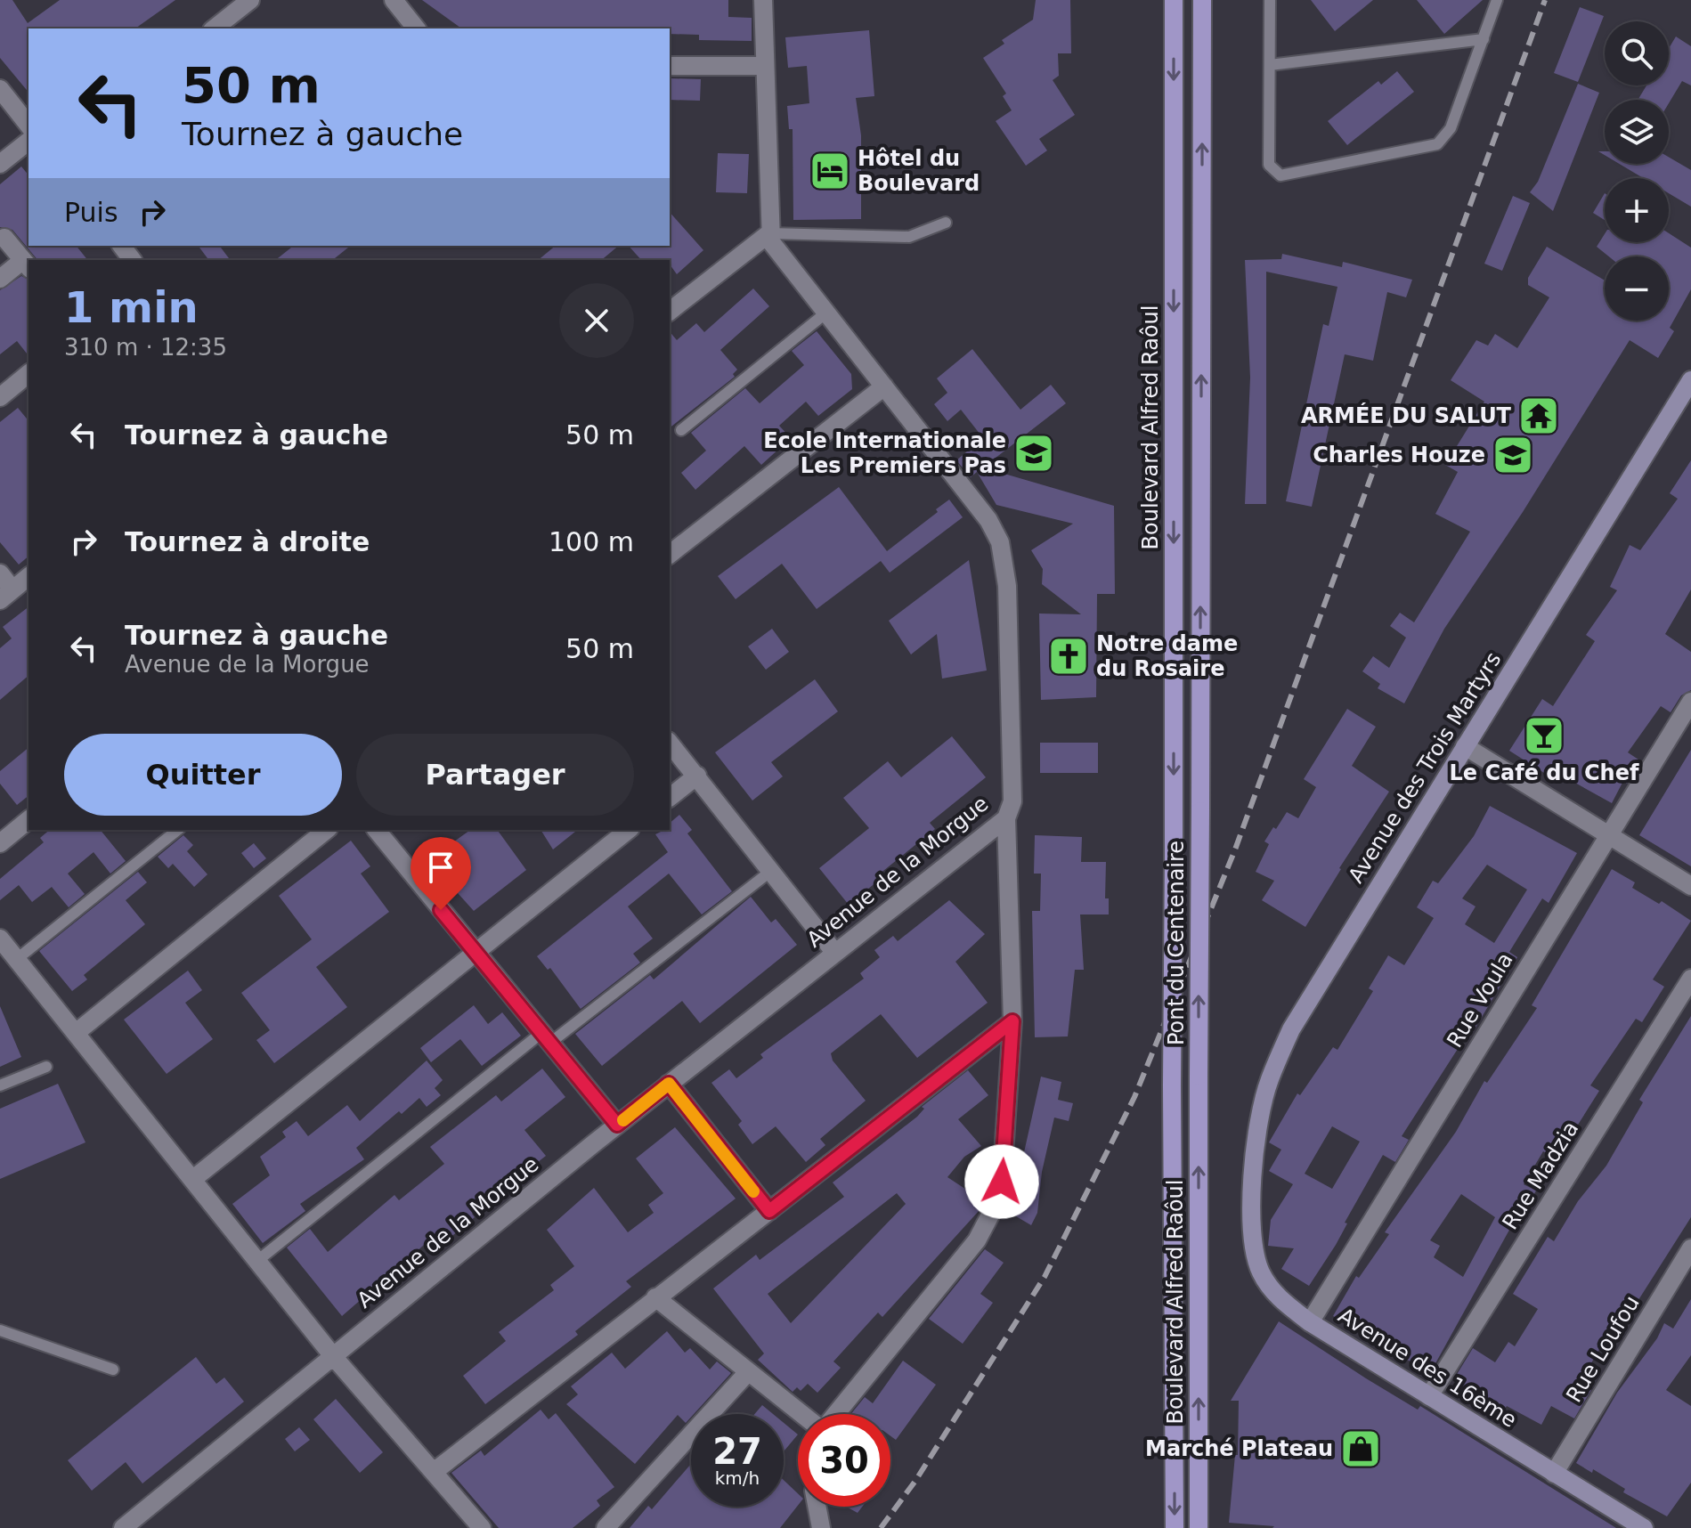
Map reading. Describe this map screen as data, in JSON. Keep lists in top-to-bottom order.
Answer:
{
  "streets": {
    "main road": [
      "Boulevard Alfred Raôul",
      "Avenue des Trois Martyrs",
      "Pont du Centenaire",
      "Avenue des 16ème"
    ],
    "street": [
      "Avenue de la Morgue",
      "Rue Voula",
      "Rue Madzia",
      "Rue Loufou"
    ]
  },
  "crossings": [
    ["Boulevard Alfred Raôul", "Pont du Centenaire"],
    ["Avenue des Trois Martyrs", "Avenue des 16ème"],
    ["Rue Voula", "Avenue des 16ème"],
    ["Rue Madzia", "Avenue des 16ème"],
    ["Rue Loufou", "Avenue des 16ème"]
  ],
  "one_way": ["Pont du Centenaire"],
  "places": {
    "hotel": ["Hôtel du Boulevard"],
    "temple": ["ARMÉE DU SALUT"],
    "school or university": ["Ecole Internationale Les Premiers Pas", "Charles Houze"],
    "church": ["Notre dame du Rosaire"],
    "bar": ["Le Café du Chef"],
    "shop": ["Marché Plateau"]
  },
  "page": {
    "map_buttons": ["+", "−"],
    "turn": ["50 m", "Tournez à gauche"],
    "then": "Puis",
    "heading": ["1 min", "310 m · 12:35"],
    "list": [
      {
        "name": "Tournez à gauche",
        "value": "50 m"
      },
      {
        "name": "Tournez à droite",
        "value": "100 m"
      },
      {
        "name": "Tournez à gauche",
        "note": "Avenue de la Morgue",
        "value": "50 m"
      }
    ],
    "buttons": ["Quitter", "Partager"],
    "speed": "27 km/h",
    "limit": "30"
  }
}
